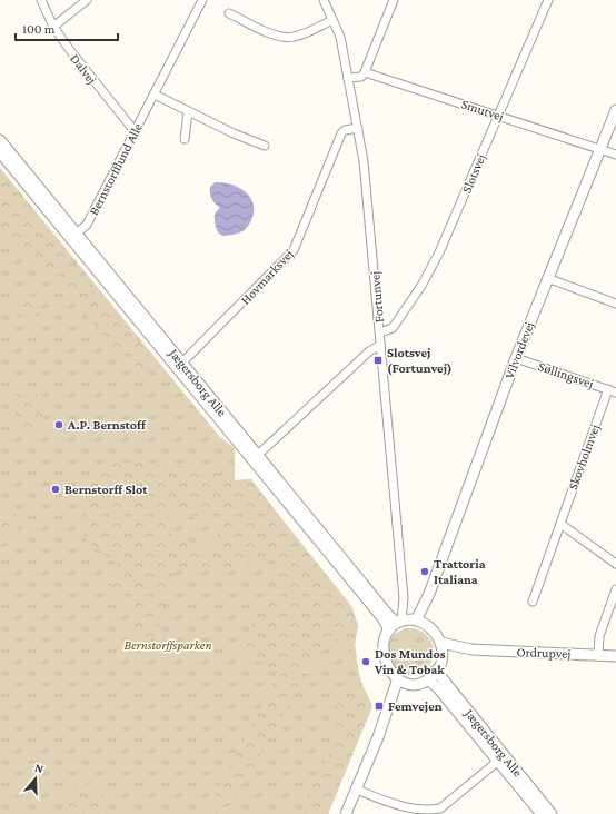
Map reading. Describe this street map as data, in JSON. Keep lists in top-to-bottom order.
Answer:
{
  "streets": {
    "street": [
      "Dalvej",
      "Smutvej",
      "Bernstorfflund Alle",
      "Slotsvej",
      "Hovmarksvej",
      "Fortunvej",
      "Vilvordevej",
      "Søllingsvej",
      "Jægersborg Alle",
      "Skovholmvej",
      "Ordrupvej"
    ]
  },
  "crossings": [
    ["Dalvej", "Bernstorfflund Alle"],
    ["Smutvej", "Slotsvej"],
    ["Smutvej", "Vilvordevej"],
    ["Bernstorfflund Alle", "Jægersborg Alle"],
    ["Slotsvej", "Fortunvej"],
    ["Hovmarksvej", "Fortunvej"],
    ["Hovmarksvej", "Jægersborg Alle"],
    ["Fortunvej", "Vilvordevej"],
    ["Fortunvej", "Jægersborg Alle"],
    ["Fortunvej", "Ordrupvej"],
    ["Vilvordevej", "Søllingsvej"],
    ["Vilvordevej", "Jægersborg Alle"],
    ["Vilvordevej", "Ordrupvej"],
    ["Søllingsvej", "Skovholmvej"],
    ["Jægersborg Alle", "Ordrupvej"]
  ],
  "parks": ["Bernstorffsparken"],
  "places": {
    "transit": ["Slotsvej (Fortunvej)", "Femvejen"],
    "other": [
      "A.P. Bernstoff",
      "Bernstorff Slot",
      "Trattoria Italiana",
      "Dos Mundos Vin & Tobak"
    ]
  },
  "scale_bar": "100 m",
  "north": "top"
}
